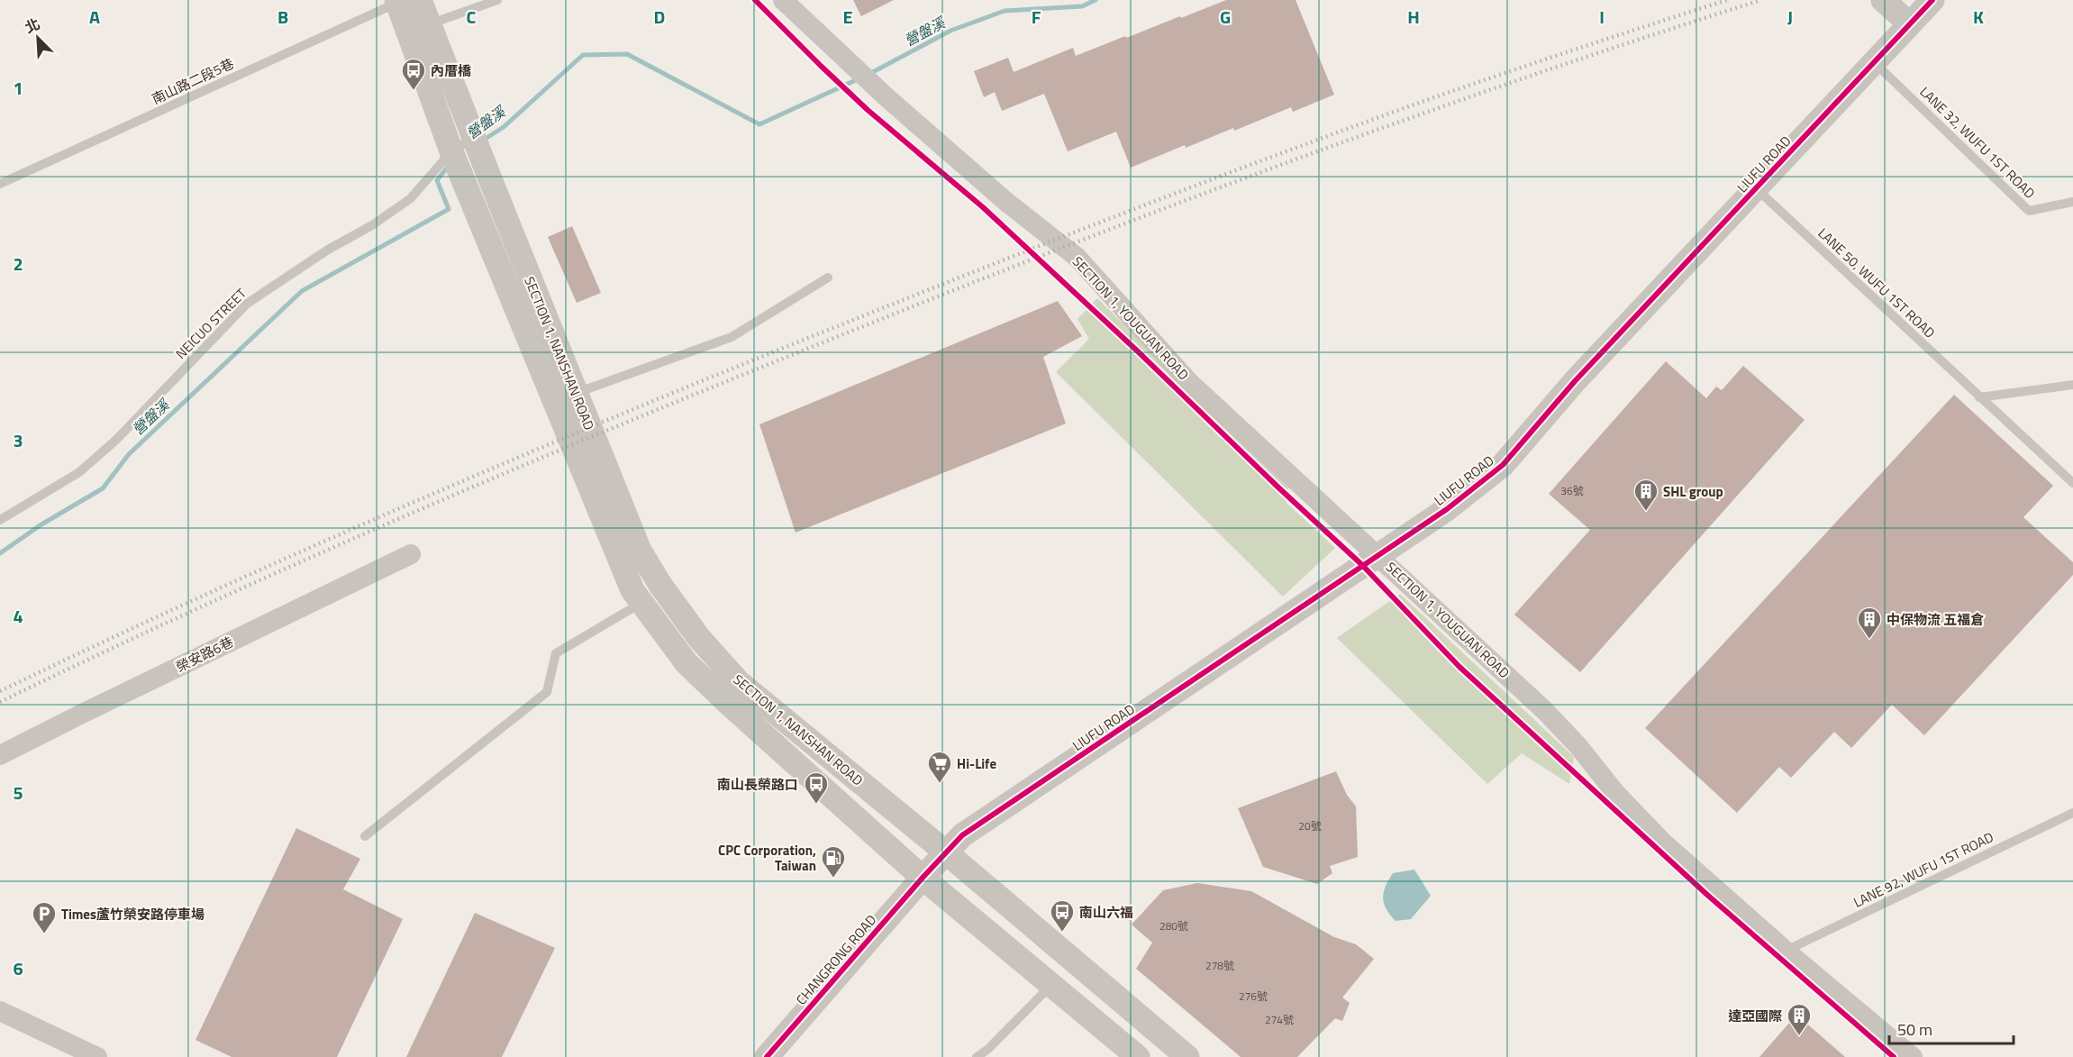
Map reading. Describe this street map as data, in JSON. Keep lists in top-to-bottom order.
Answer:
{
  "streets": {
    "street": [
      "LIUFU ROAD",
      "SECTION 1, YOUGUAN ROAD",
      "SECTION 1, NANSHAN ROAD",
      "榮安路6巷",
      "CHANGRONG ROAD"
    ],
    "lane": [
      "南山路二段5巷",
      "LANE 32, WUFU 1ST ROAD",
      "LANE 50, WUFU 1ST ROAD",
      "NEICUO STREET",
      "LANE 92, WUFU 1ST ROAD"
    ]
  },
  "crossings": [
    ["LANE 32, WUFU 1ST ROAD", "LIUFU ROAD"],
    ["LIUFU ROAD", "LANE 50, WUFU 1ST ROAD"],
    ["LIUFU ROAD", "SECTION 1, YOUGUAN ROAD"],
    ["LIUFU ROAD", "SECTION 1, NANSHAN ROAD"],
    ["LIUFU ROAD", "CHANGRONG ROAD"],
    ["SECTION 1, YOUGUAN ROAD", "LANE 92, WUFU 1ST ROAD"],
    ["NEICUO STREET", "SECTION 1, NANSHAN ROAD"],
    ["SECTION 1, NANSHAN ROAD", "CHANGRONG ROAD"]
  ],
  "water": ["營盤溪"],
  "places": {
    "bus stop": ["內厝橋", "南山長榮路口", "南山六福"],
    "building": ["SHL group", "中保物流 五福倉", "達亞國際"],
    "supermarket": ["Hi-Life"],
    "fuel station": ["CPC Corporation, Taiwan"],
    "parking": ["Times蘆竹榮安路停車場"]
  },
  "house_numbers": [
    "36號",
    "20號",
    "280號",
    "278號",
    "276號",
    "274號"
  ],
  "scale_bar": "50 m",
  "north": "top left",
  "grid": {
    "columns": [
      "A",
      "B",
      "C",
      "D",
      "E",
      "F",
      "G",
      "H",
      "I",
      "J",
      "K"
    ],
    "rows": [
      "1",
      "2",
      "3",
      "4",
      "5",
      "6"
    ]
  }
}
